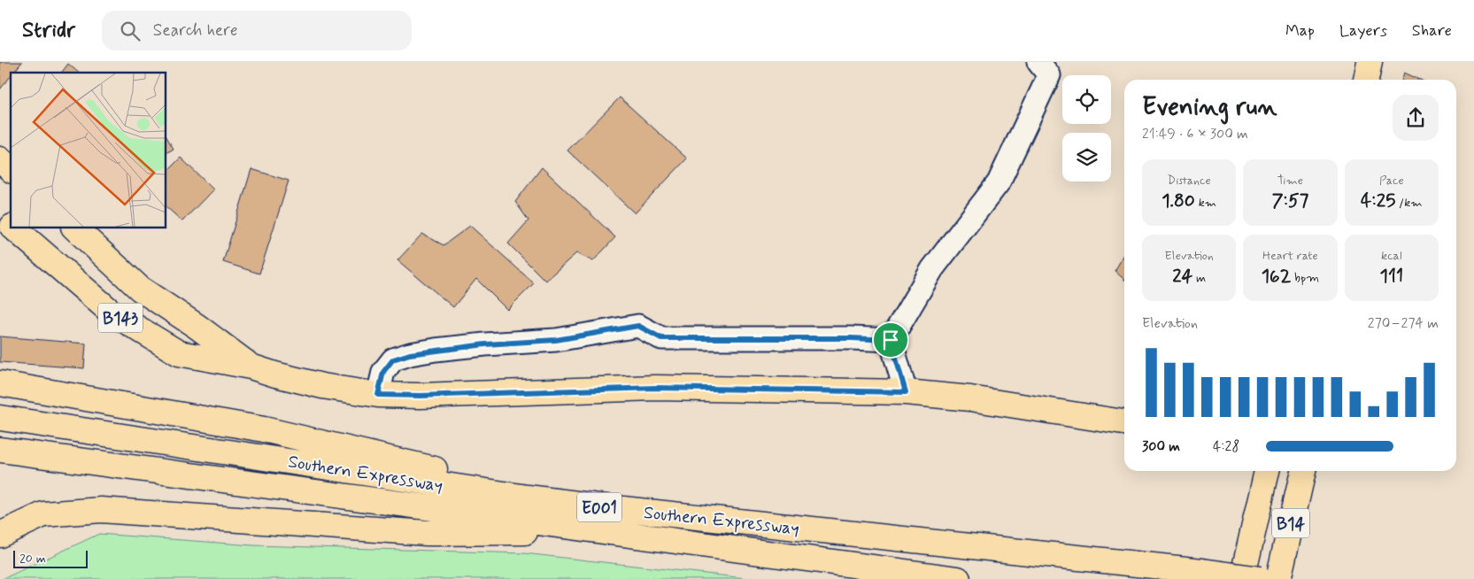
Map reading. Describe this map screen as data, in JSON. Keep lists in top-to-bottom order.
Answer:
{
  "streets": {
    "main road": [
      "B143",
      "Southern Expressway",
      "E001",
      "B14"
    ]
  },
  "scale_bar": "20 m",
  "page": {
    "header": "Stridr",
    "search": "Search here",
    "nav": ["Map", "Layers", "Share"],
    "heading": ["Evening run", "21:49 · 6 × 300 m"],
    "stats": [
      ["Distance", "1.80 km"],
      ["Time", "7:57"],
      ["Pace", "4:25 /km"],
      ["Elevation", "24 m"],
      ["Heart rate", "162 bpm"],
      ["kcal", "111"]
    ],
    "chart": ["Elevation", "270–274 m"],
    "list": [
      {
        "name": "300 m",
        "note": "4:28"
      }
    ],
    "scale": "20 m"
  }
}
